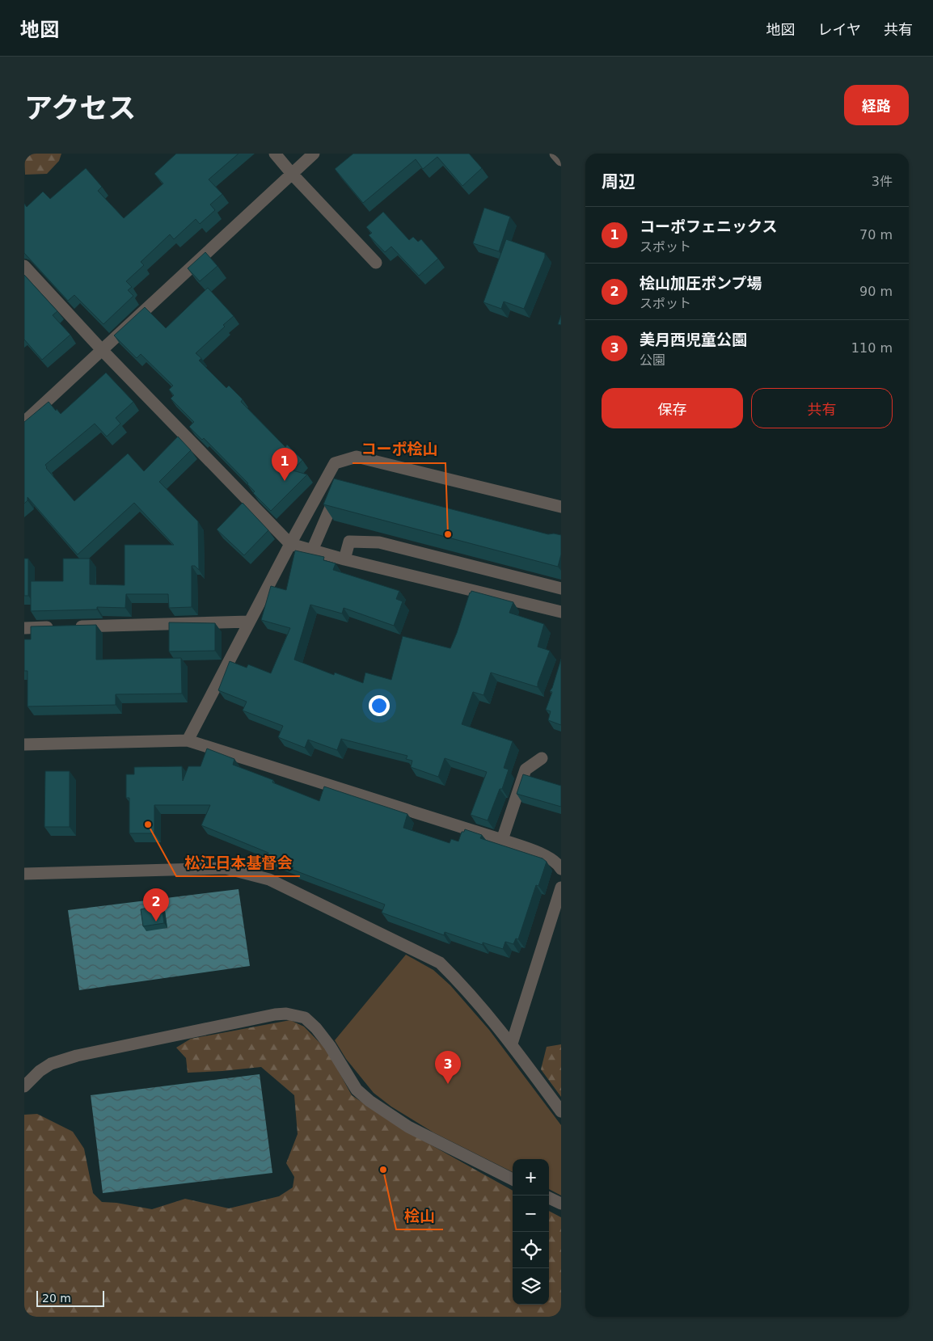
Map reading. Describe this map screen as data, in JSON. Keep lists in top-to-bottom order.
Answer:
{
  "places": ["コーポ桧山", "松江日本基督会", "桧山"],
  "scale_bar": "20 m",
  "page": {
    "header": "地図",
    "nav": ["地図", "レイヤ", "共有"],
    "title": "アクセス",
    "buttons": [
      "経路",
      ["保存", "共有"]
    ],
    "heading": ["周辺", "3件"],
    "list": [
      {
        "mark": "1",
        "name": "コーポフェニックス",
        "note": "スポット",
        "value": "70 m"
      },
      {
        "mark": "2",
        "name": "桧山加圧ポンプ場",
        "note": "スポット",
        "value": "90 m"
      },
      {
        "mark": "3",
        "name": "美月西児童公園",
        "note": "公園",
        "value": "110 m"
      }
    ],
    "pins": ["1", "2", "3"],
    "map_buttons": ["+", "−"],
    "scale": "20 m"
  }
}
